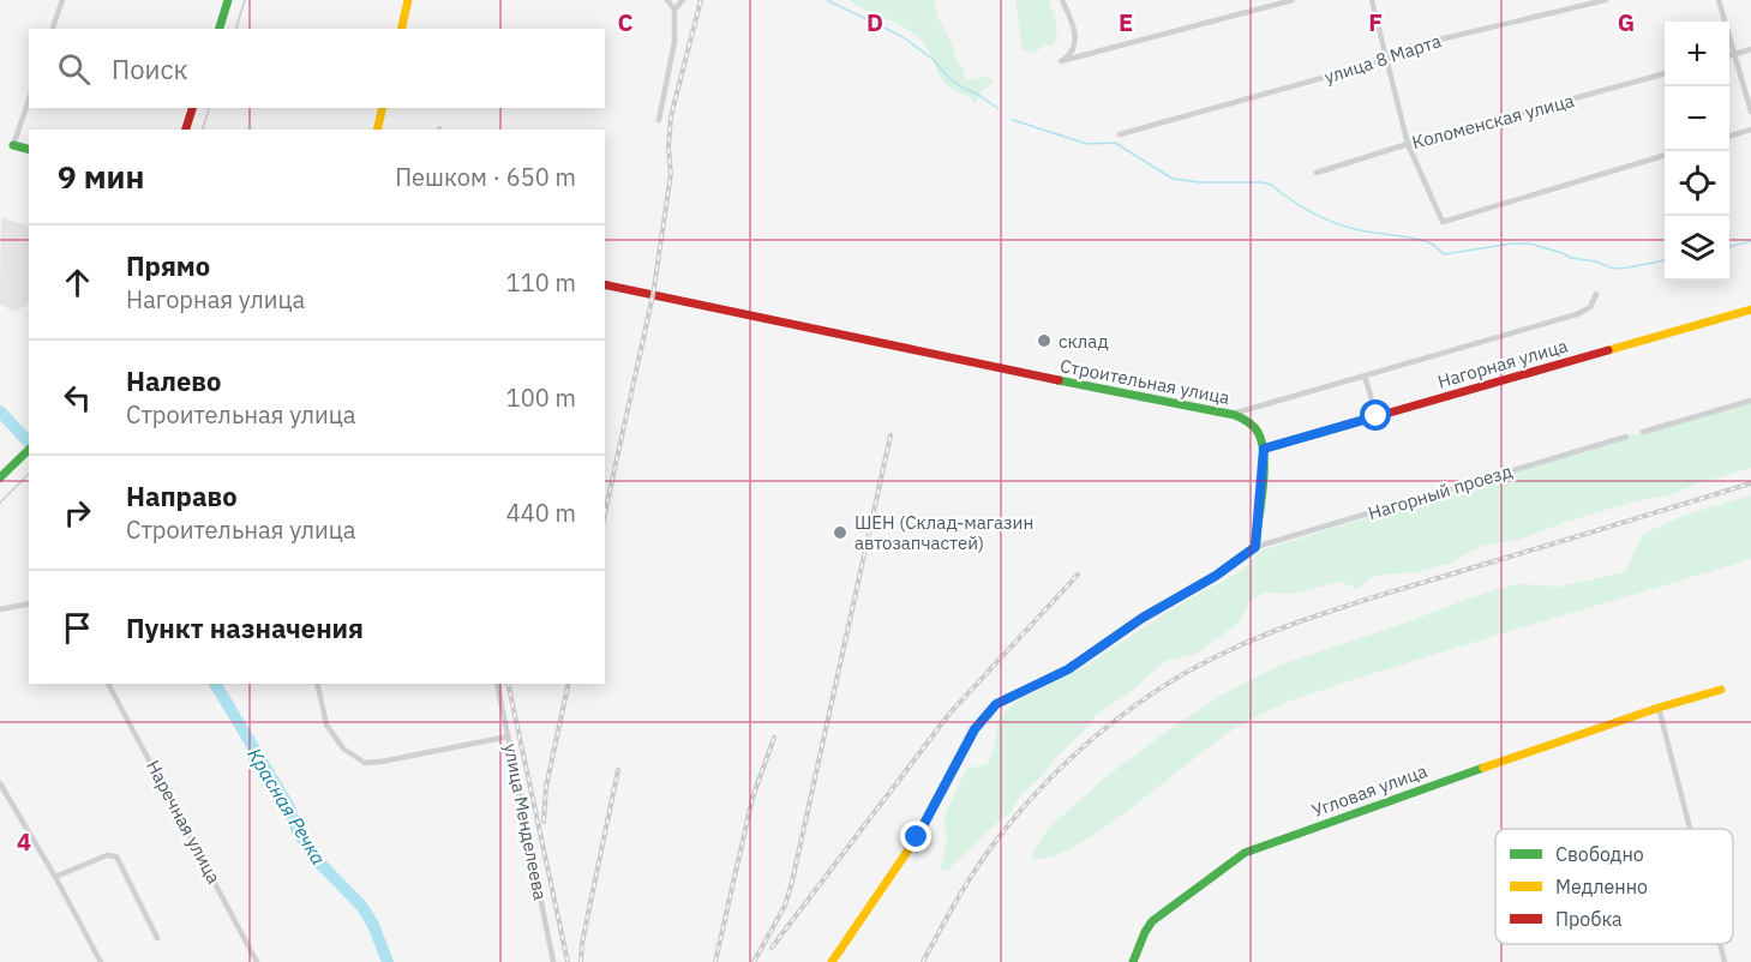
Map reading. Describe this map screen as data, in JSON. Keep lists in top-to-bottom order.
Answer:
{
  "streets": {
    "street": [
      "улица 8 Марта",
      "Коломенская улица",
      "Нагорная улица",
      "Строительная улица",
      "Нагорный проезд",
      "Угловая улица",
      "Наречная улица",
      "улица Менделеева"
    ]
  },
  "crossings": [
    ["Нагорная улица", "Строительная улица"]
  ],
  "water": ["Красная Речка"],
  "places": ["склад", "ШЕН (Склад-магазин автозапчастей)"],
  "legend": ["Свободно", "Медленно", "Пробка"],
  "page": {
    "map_buttons": ["+", "−"],
    "search": "Поиск",
    "heading": ["9 мин", "Пешком · 650 m"],
    "list": [
      ["Прямо", "Нагорная улица", "110 m"],
      ["Налево", "Строительная улица", "100 m"],
      ["Направо", "Строительная улица", "440 m"],
      "Пункт назначения"
    ]
  },
  "grid": {
    "columns": [
      "C",
      "D",
      "E",
      "F",
      "G"
    ],
    "rows": ["4"]
  }
}
